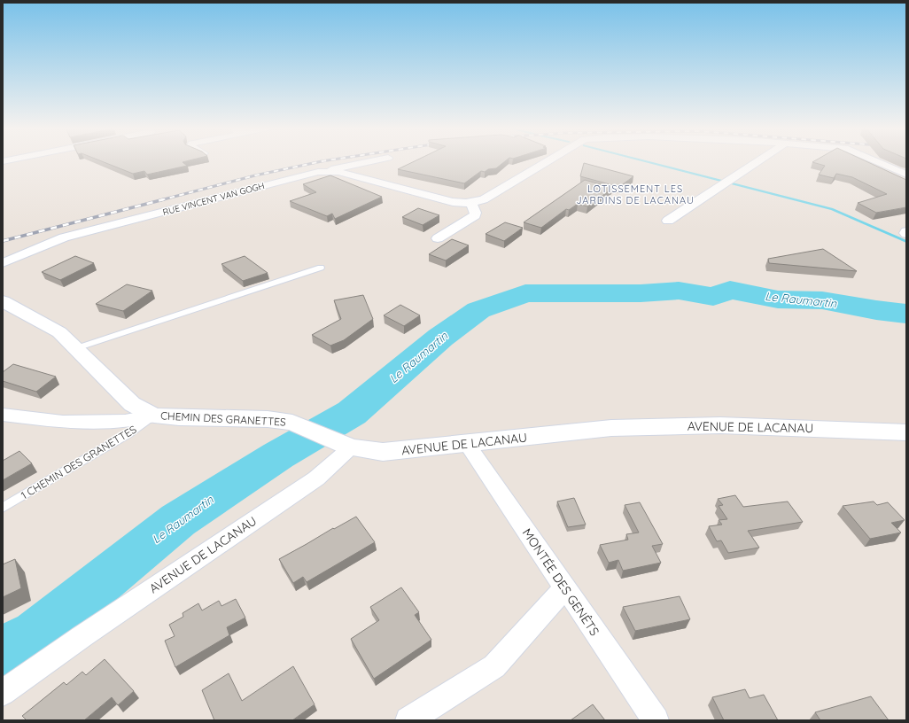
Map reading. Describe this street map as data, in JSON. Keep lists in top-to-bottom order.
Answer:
{
  "streets": {
    "street": [
      "RUE VINCENT VAN GOGH",
      "CHEMIN DES GRANETTES",
      "AVENUE DE LACANAU",
      "MONTÉE DES GENÊTS"
    ],
    "lane": ["1 CHEMIN DES GRANETTES"]
  },
  "crossings": [
    ["CHEMIN DES GRANETTES", "AVENUE DE LACANAU"],
    ["CHEMIN DES GRANETTES", "1 CHEMIN DES GRANETTES"],
    ["AVENUE DE LACANAU", "MONTÉE DES GENÊTS"]
  ],
  "districts": ["LOTISSEMENT LES JARDINS DE LACANAU"],
  "water": ["Le Raumartin"]
}
